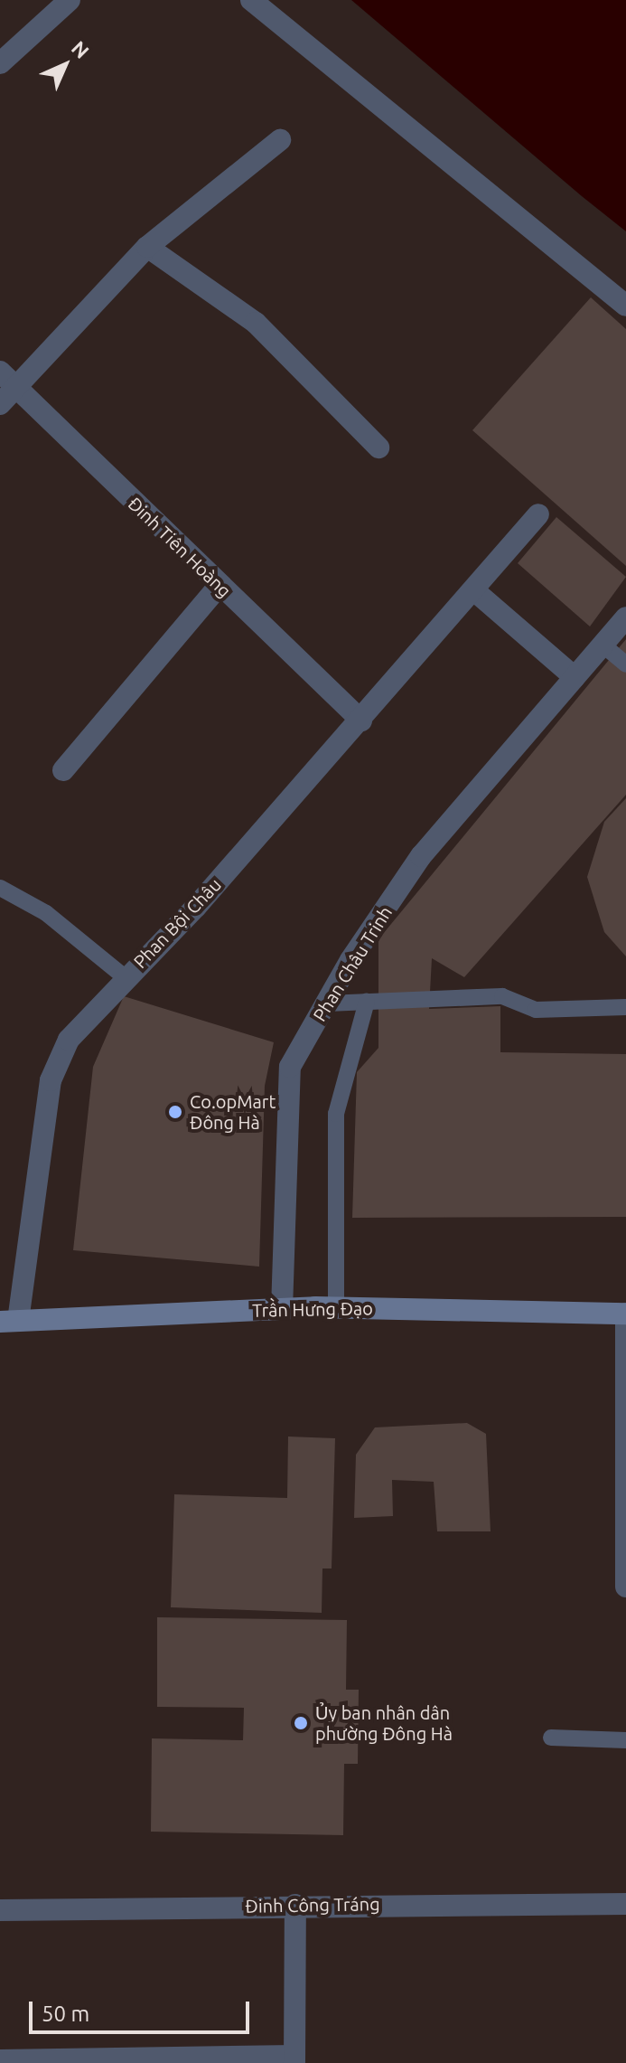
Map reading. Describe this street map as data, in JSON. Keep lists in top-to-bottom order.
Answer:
{
  "streets": {
    "main road": ["Trần Hưng Đạo"],
    "street": [
      "Đinh Tiên Hoàng",
      "Phan Bội Châu",
      "Phan Châu Trinh",
      "Đinh Công Tráng"
    ]
  },
  "crossings": [
    ["Đinh Tiên Hoàng", "Phan Bội Châu"],
    ["Phan Bội Châu", "Trần Hưng Đạo"],
    ["Phan Châu Trinh", "Trần Hưng Đạo"]
  ],
  "places": ["Co.opMart Đông Hà", "Ủy ban nhân dân phường Đông Hà"],
  "scale_bar": "50 m",
  "north": "top right"
}
